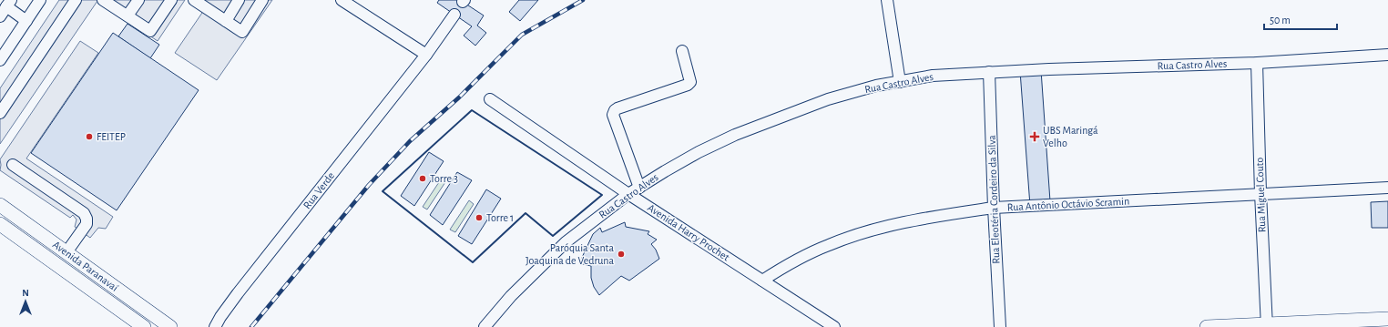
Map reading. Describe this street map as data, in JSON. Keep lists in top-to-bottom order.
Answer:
{
  "streets": {
    "main road": ["Avenida Paranavaí"],
    "street": [
      "Rua Castro Alves",
      "Rua Verde",
      "Rua Miguel Couto",
      "Rua Eleotéria Cordeiro da Silva",
      "Rua Antônio Octávio Scramin",
      "Avenida Harry Prochet"
    ]
  },
  "crossings": [
    ["Rua Castro Alves", "Rua Miguel Couto"],
    ["Rua Castro Alves", "Rua Eleotéria Cordeiro da Silva"],
    ["Rua Castro Alves", "Avenida Harry Prochet"],
    ["Rua Miguel Couto", "Rua Antônio Octávio Scramin"],
    ["Rua Eleotéria Cordeiro da Silva", "Rua Antônio Octávio Scramin"],
    ["Rua Antônio Octávio Scramin", "Avenida Harry Prochet"]
  ],
  "places": {
    "other": [
      "FEITEP",
      "Torre 3",
      "Torre 1",
      "Paróquia Santa Joaquina de Vedruna"
    ],
    "health": ["UBS Maringá Velho"]
  },
  "scale_bar": "50 m",
  "north": "top"
}
